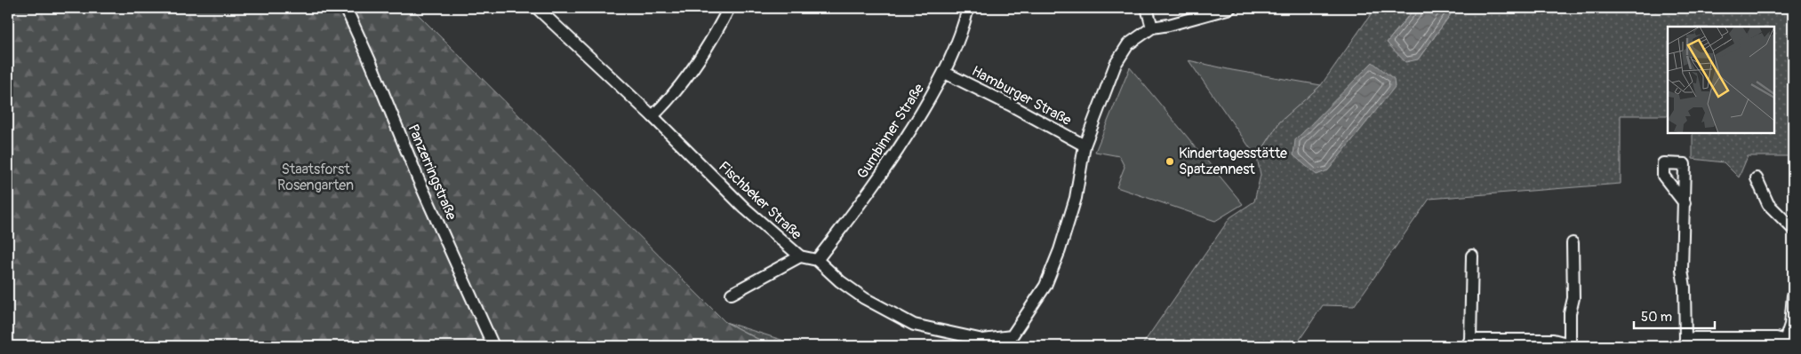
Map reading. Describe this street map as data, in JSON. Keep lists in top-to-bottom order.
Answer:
{
  "streets": {
    "street": [
      "Hamburger Straße",
      "Gumbinner Straße",
      "Panzerringstraße",
      "Fischbeker Straße"
    ]
  },
  "crossings": [
    ["Hamburger Straße", "Gumbinner Straße"],
    ["Gumbinner Straße", "Fischbeker Straße"]
  ],
  "parks": ["Staatsforst Rosengarten"],
  "places": ["Kindertagesstätte Spatzennest"],
  "scale_bar": "50 m"
}
